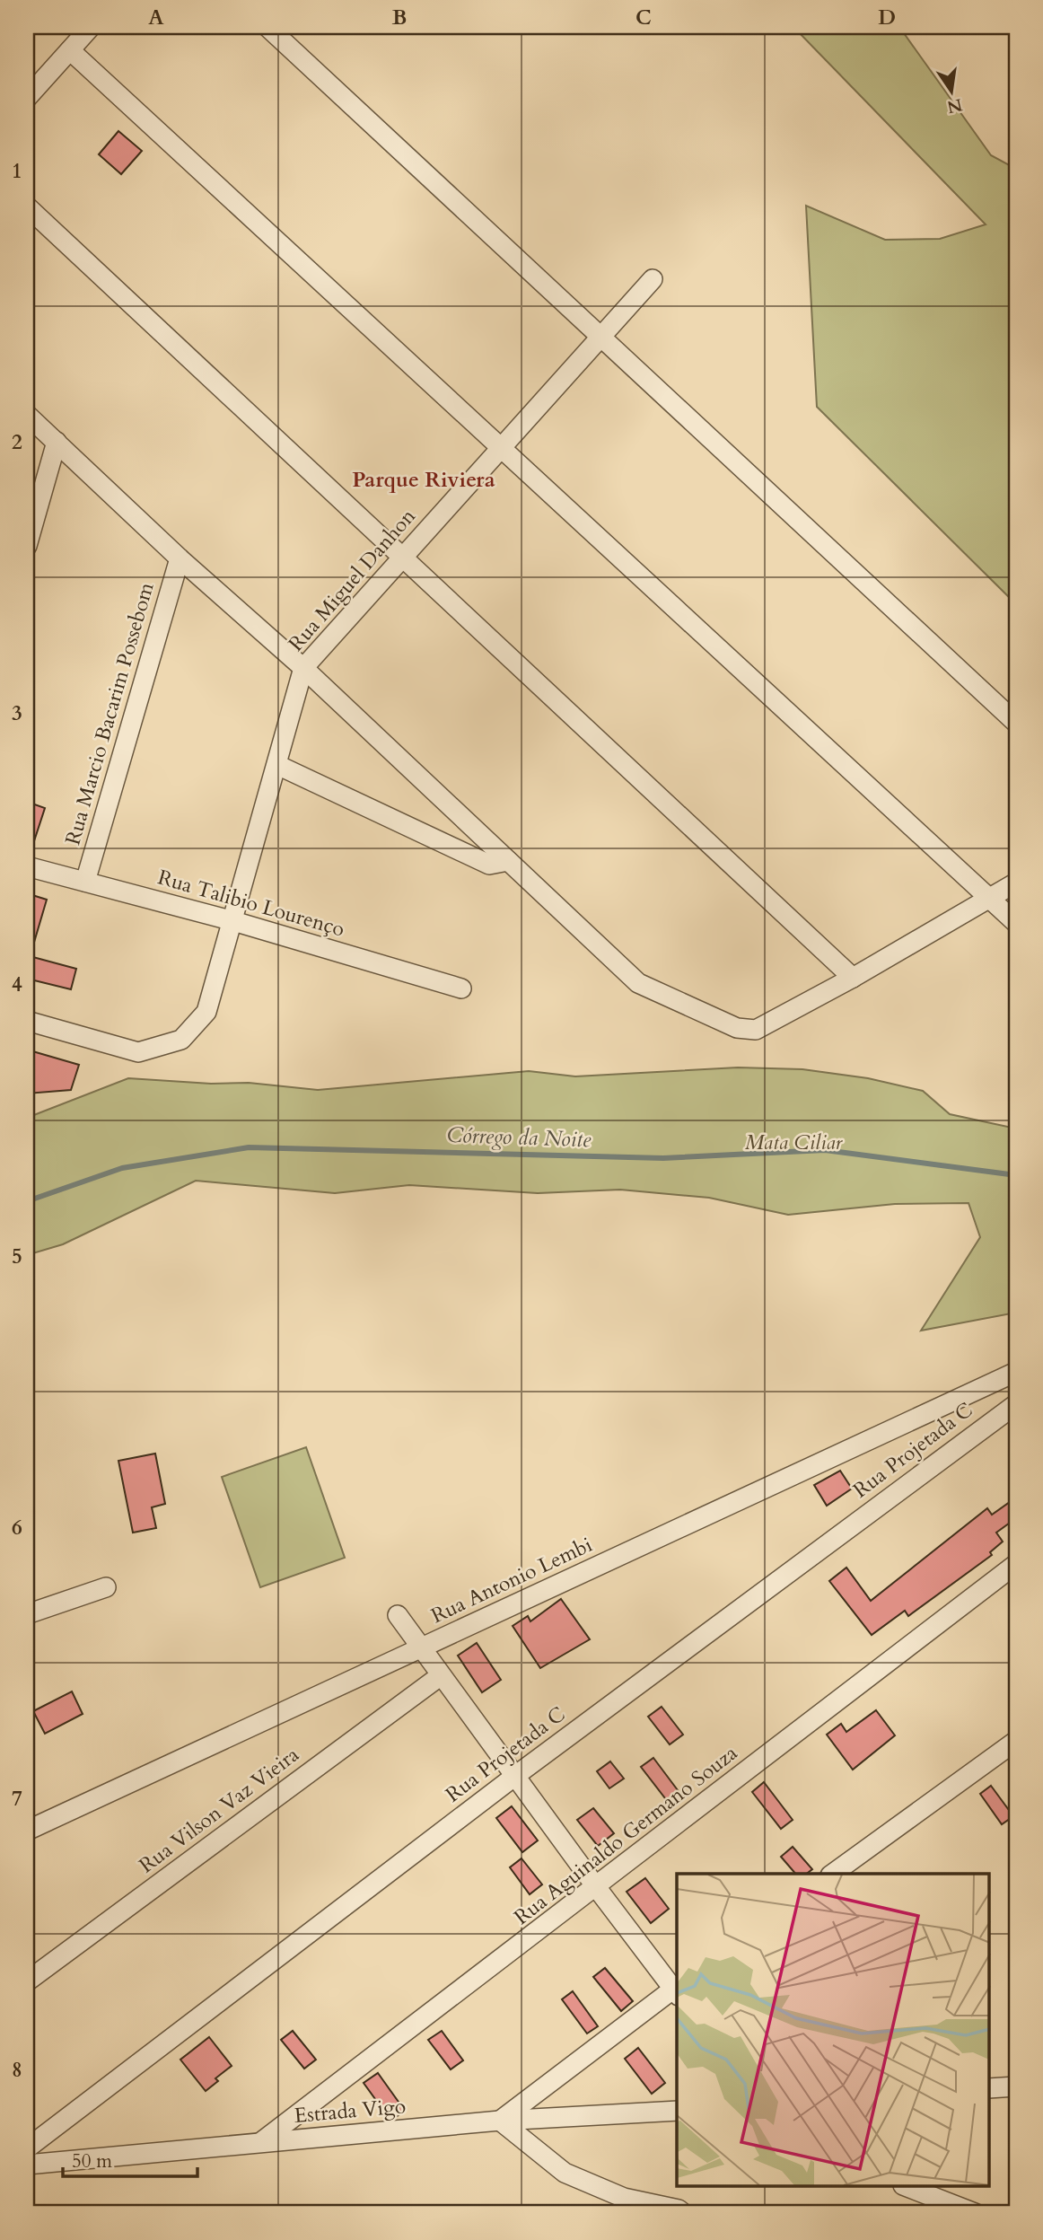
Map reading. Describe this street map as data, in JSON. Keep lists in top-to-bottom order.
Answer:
{
  "streets": {
    "street": [
      "Rua Miguel Danhon",
      "Rua Marcio Bacarim Possebom",
      "Rua Talibio Lourenço",
      "Rua Projetada C",
      "Rua Antonio Lembi",
      "Rua Vilson Vaz Vieira",
      "Rua Aguinaldo Germano Souza",
      "Estrada Vigo"
    ]
  },
  "crossings": [
    ["Rua Miguel Danhon", "Rua Talibio Lourenço"],
    ["Rua Marcio Bacarim Possebom", "Rua Talibio Lourenço"],
    ["Rua Aguinaldo Germano Souza", "Estrada Vigo"]
  ],
  "districts": ["Parque Riviera"],
  "water": ["Córrego da Noite"],
  "parks": ["Mata Ciliar"],
  "scale_bar": "50 m",
  "north": "bottom",
  "grid": {
    "columns": [
      "A",
      "B",
      "C",
      "D"
    ],
    "rows": [
      "1",
      "2",
      "3",
      "4",
      "5",
      "6",
      "7",
      "8"
    ]
  }
}
